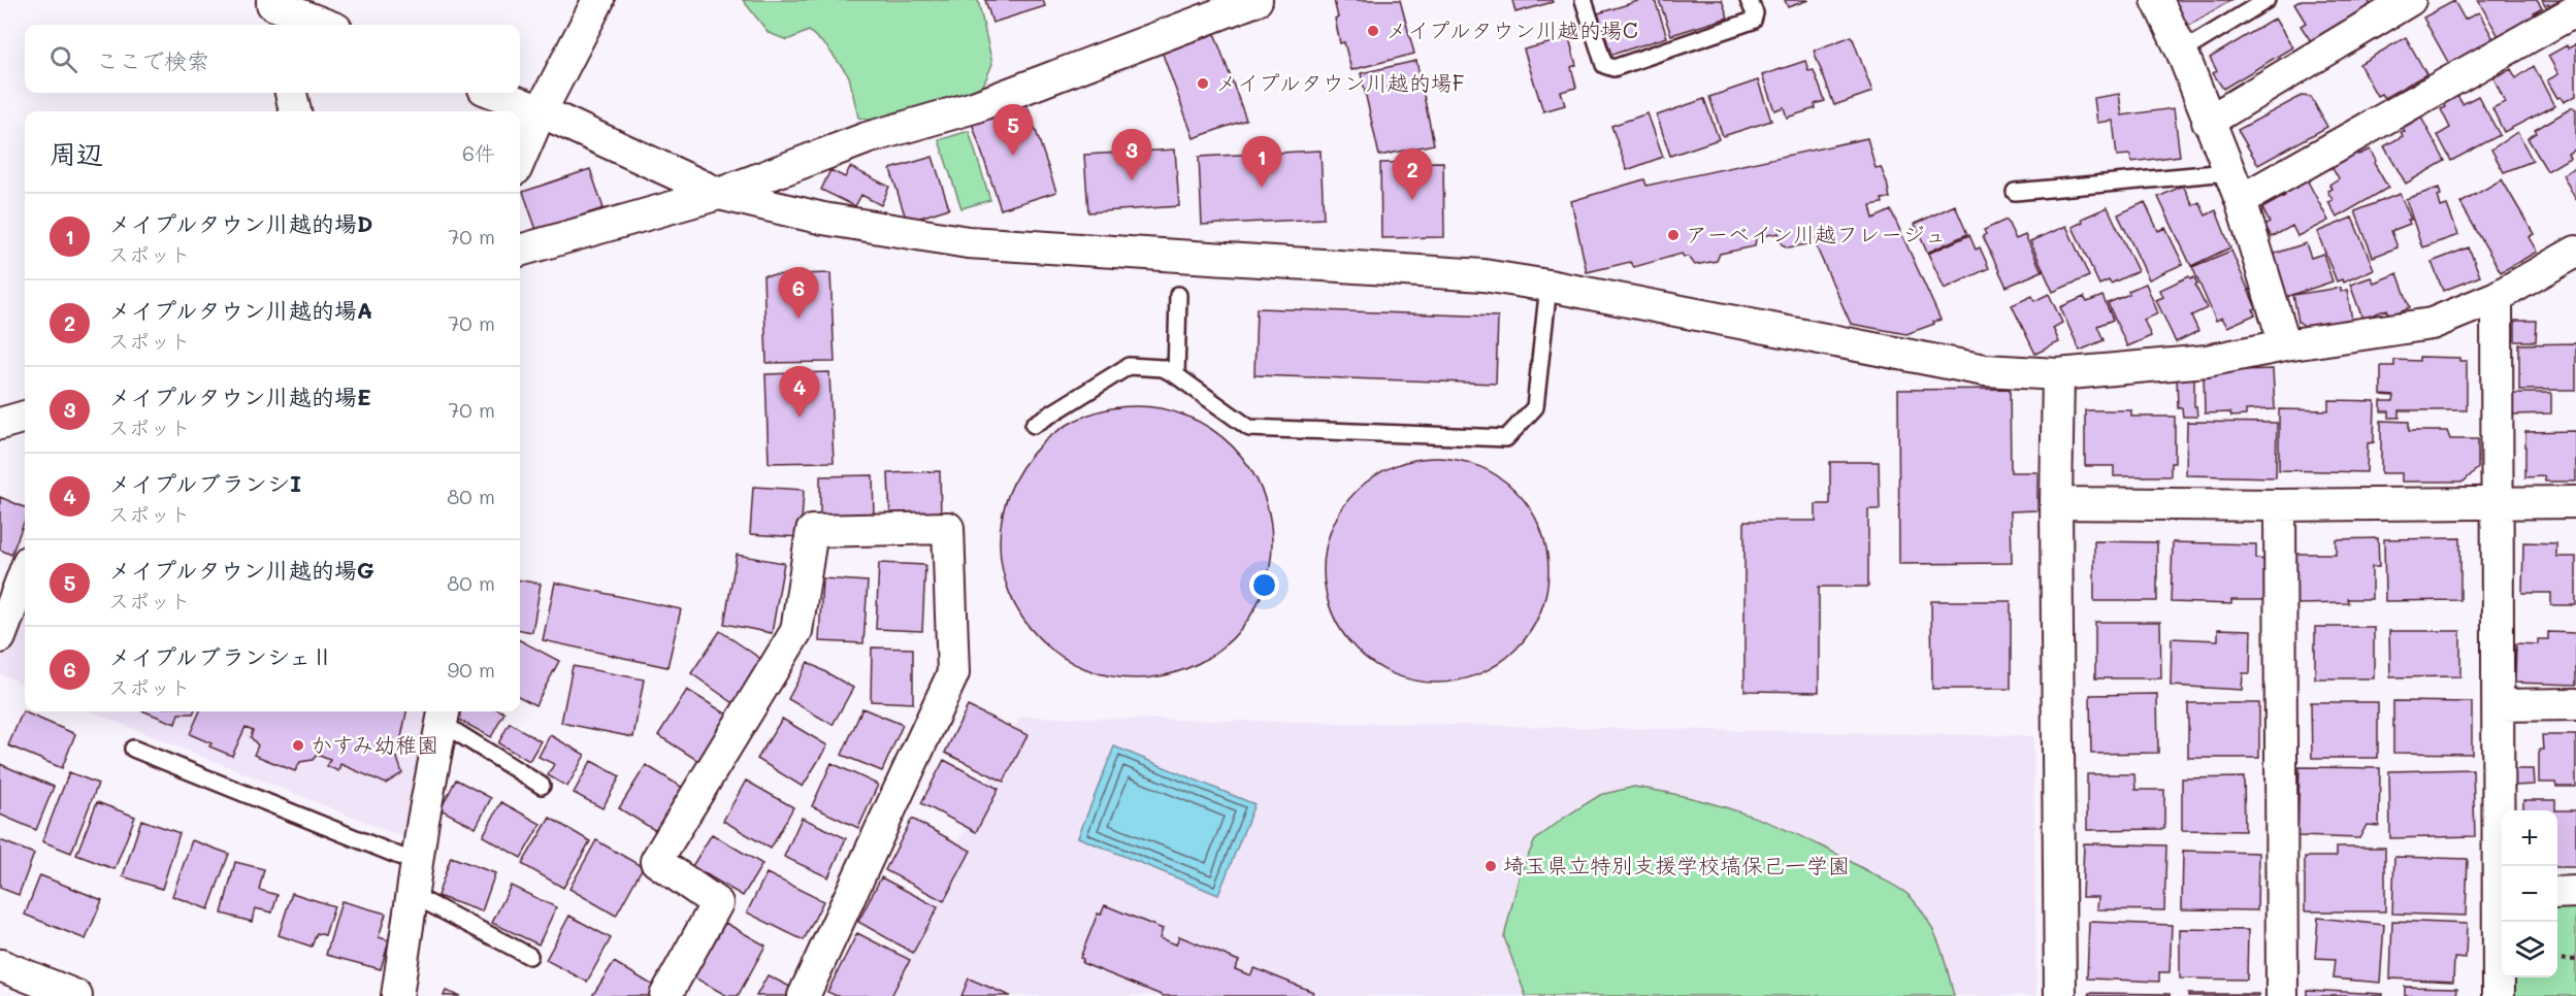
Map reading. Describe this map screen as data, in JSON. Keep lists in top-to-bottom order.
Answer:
{
  "places": [
    "メイプルタウン川越的場C",
    "メイプルタウン川越的場F",
    "アーベイン川越フレージュ",
    "かすみ幼稚園",
    "埼玉県立特別支援学校塙保己一学園"
  ],
  "page": {
    "search": "ここで検索",
    "pins": [
      "5",
      "3",
      "1",
      "2",
      "6",
      "4"
    ],
    "heading": ["周辺", "6件"],
    "list": [
      {
        "mark": "1",
        "name": "メイプルタウン川越的場D",
        "note": "スポット",
        "value": "70 m"
      },
      {
        "mark": "2",
        "name": "メイプルタウン川越的場A",
        "note": "スポット",
        "value": "70 m"
      },
      {
        "mark": "3",
        "name": "メイプルタウン川越的場E",
        "note": "スポット",
        "value": "70 m"
      },
      {
        "mark": "4",
        "name": "メイプルブランシI",
        "note": "スポット",
        "value": "80 m"
      },
      {
        "mark": "5",
        "name": "メイプルタウン川越的場G",
        "note": "スポット",
        "value": "80 m"
      },
      {
        "mark": "6",
        "name": "メイプルブランシェⅡ",
        "note": "スポット",
        "value": "90 m"
      }
    ],
    "map_buttons": ["+", "−"]
  }
}
